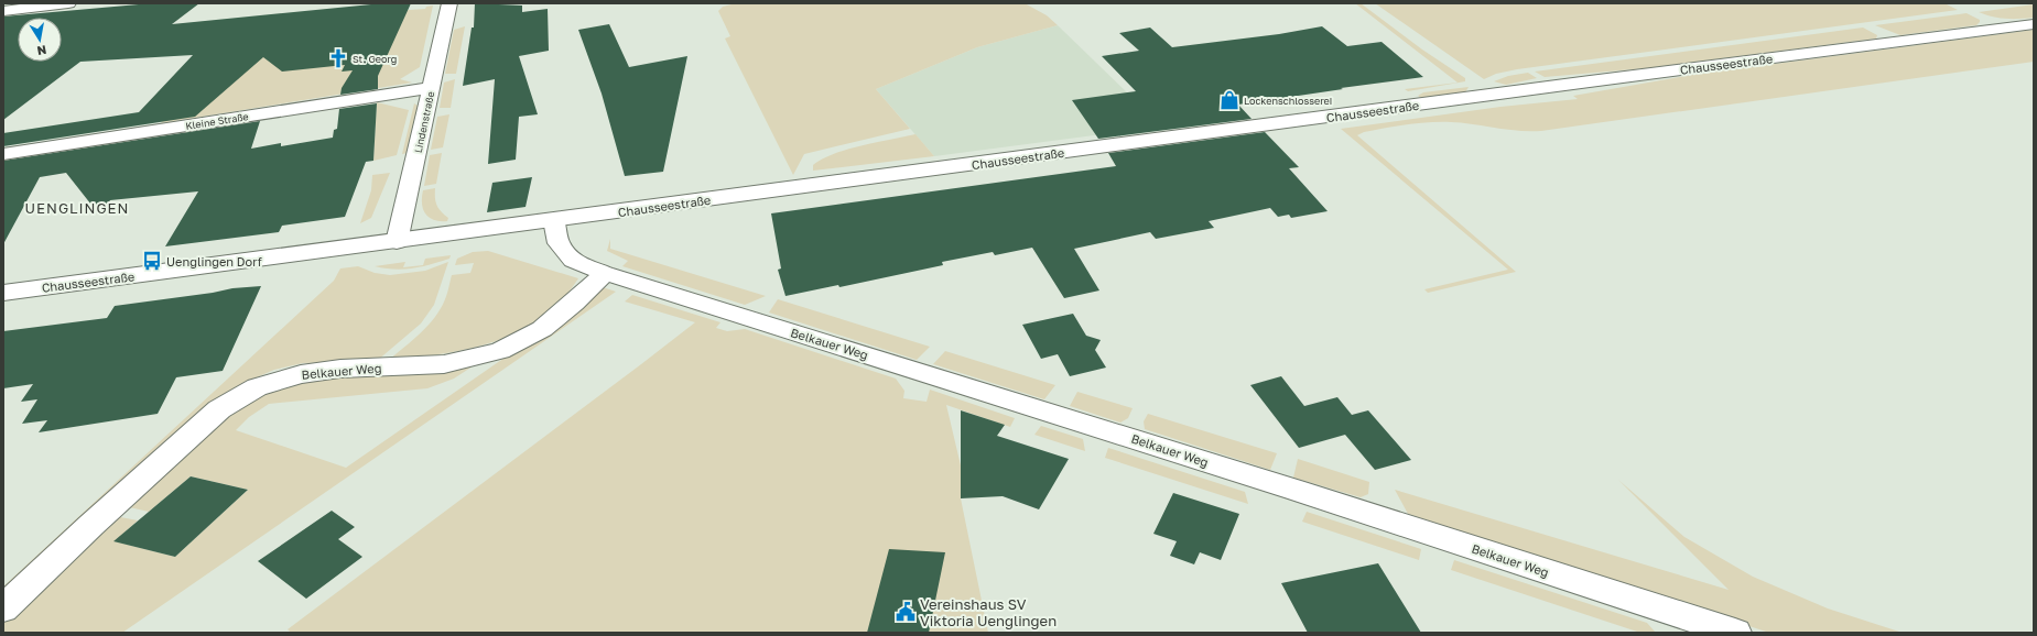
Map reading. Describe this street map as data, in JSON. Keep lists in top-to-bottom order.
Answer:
{
  "streets": {
    "street": [
      "Chausseestraße",
      "Kleine Straße",
      "Lindenstraße",
      "Belkauer Weg"
    ]
  },
  "crossings": [
    ["Chausseestraße", "Lindenstraße"],
    ["Chausseestraße", "Belkauer Weg"],
    ["Kleine Straße", "Lindenstraße"]
  ],
  "districts": ["UENGLINGEN"],
  "places": {
    "church": ["St. Georg"],
    "shop": ["Lockenschlosserei"],
    "bus stop": ["Uenglingen Dorf"],
    "public building": ["Vereinshaus SV Viktoria Uenglingen"]
  },
  "north": "bottom"
}
